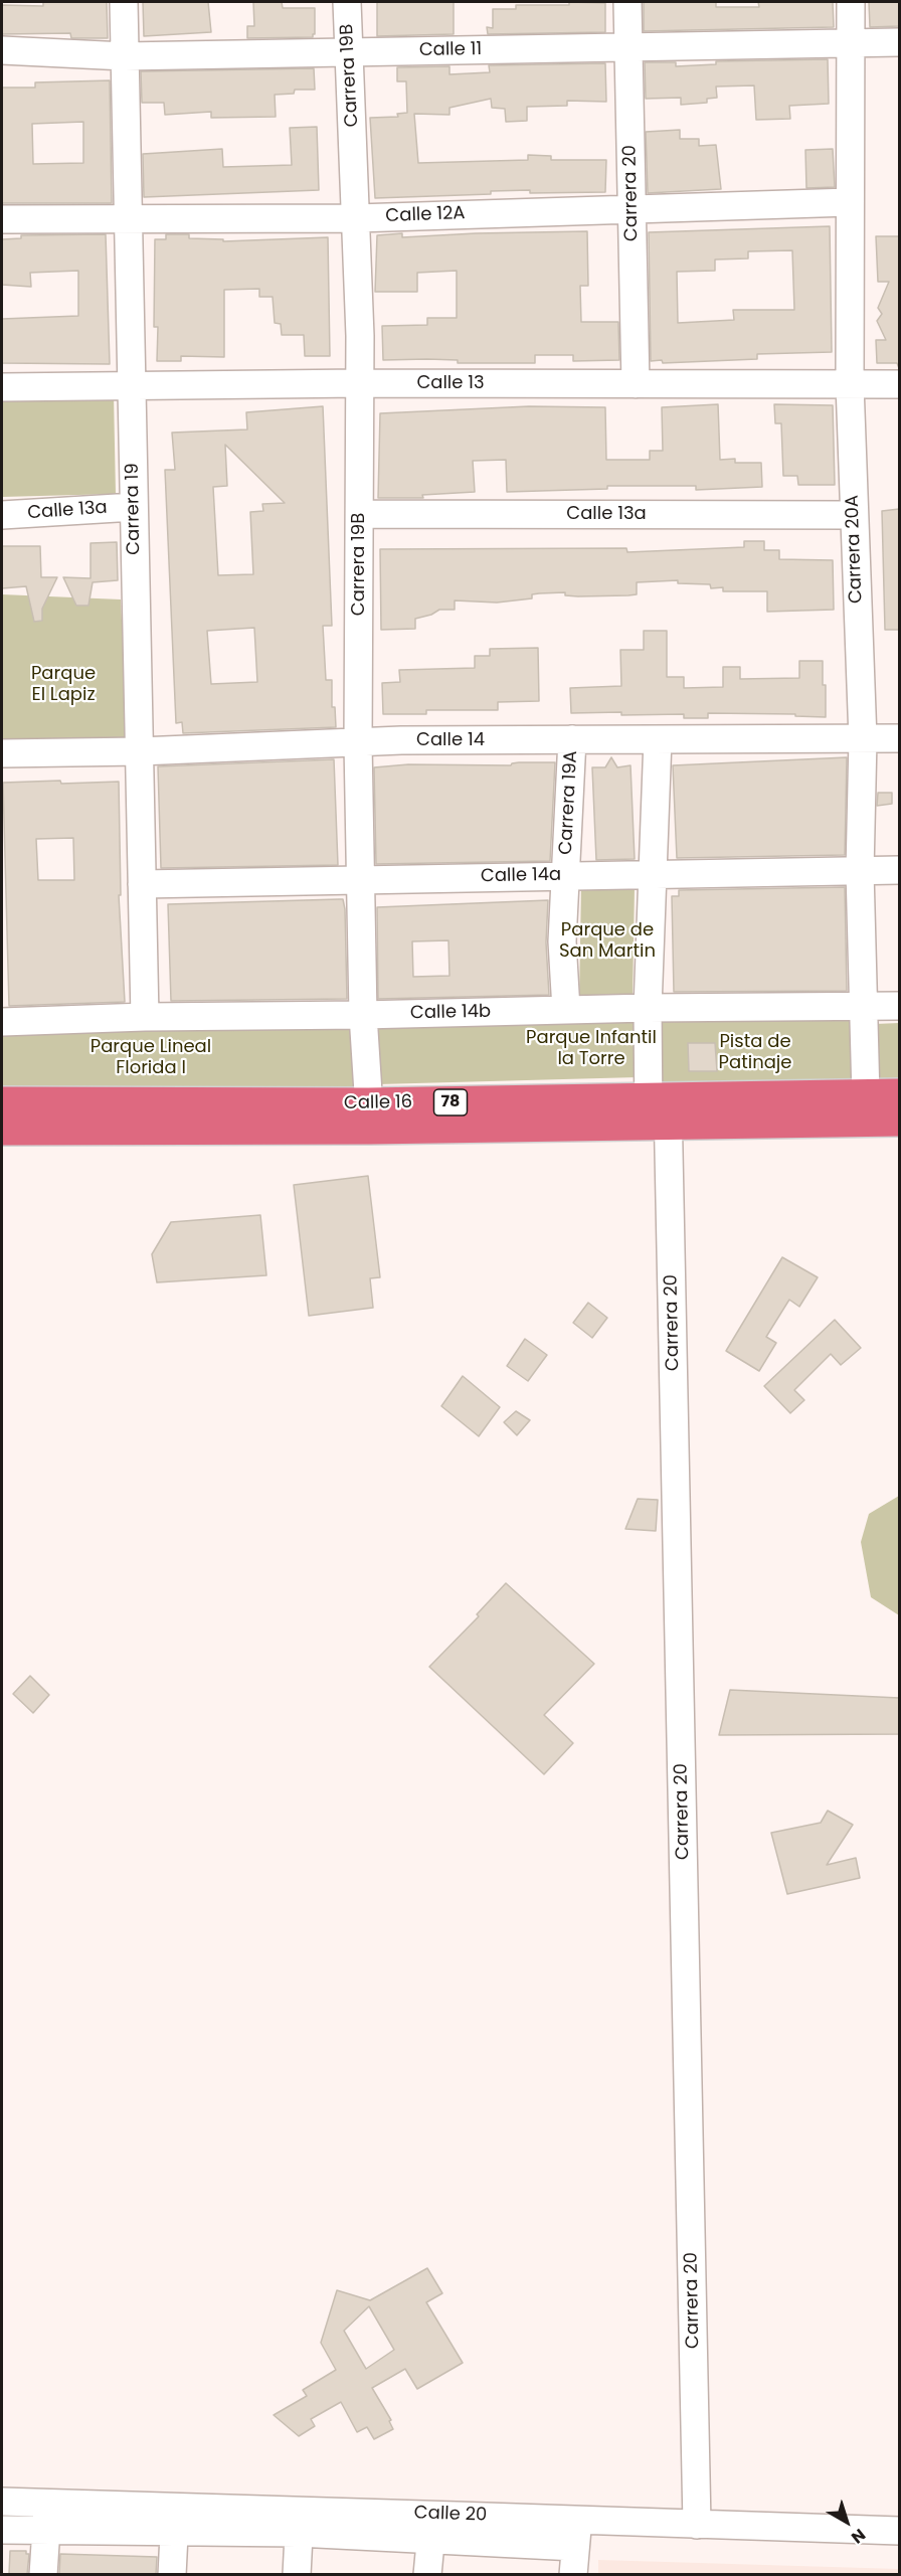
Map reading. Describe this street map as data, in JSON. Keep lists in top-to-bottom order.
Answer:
{
  "streets": {
    "highway": ["78", "Calle 16"],
    "street": [
      "Calle 11",
      "Carrera 19B",
      "Carrera 20",
      "Calle 12A",
      "Calle 13",
      "Carrera 19",
      "Calle 13a",
      "Carrera 20A",
      "Calle 14",
      "Carrera 19A",
      "Calle 14a",
      "Calle 14b",
      "Calle 20"
    ]
  },
  "crossings": [
    ["Calle 11", "Carrera 19B"],
    ["Calle 11", "Carrera 20"],
    ["Calle 11", "Carrera 19"],
    ["Calle 11", "Carrera 20A"],
    ["Carrera 19B", "Calle 12A"],
    ["Carrera 19B", "Calle 13"],
    ["Carrera 19B", "Calle 13a"],
    ["Carrera 19B", "Calle 14"],
    ["Carrera 19B", "Calle 14a"],
    ["Carrera 19B", "Calle 14b"],
    ["Carrera 19B", "Calle 16"],
    ["Carrera 20", "Calle 12A"],
    ["Carrera 20", "Calle 13"],
    ["Carrera 20", "Calle 16"],
    ["Carrera 20", "Calle 20"],
    ["Calle 12A", "Carrera 19"],
    ["Calle 12A", "Carrera 20A"],
    ["Calle 13", "Carrera 19"],
    ["Calle 13", "Carrera 20A"],
    ["Carrera 19", "Calle 13a"],
    ["Carrera 19", "Calle 14"],
    ["Carrera 19", "Calle 14a"],
    ["Carrera 19", "Calle 14b"],
    ["Calle 13a", "Carrera 20A"],
    ["Carrera 20A", "Calle 14"],
    ["Carrera 20A", "Calle 14a"],
    ["Carrera 20A", "Calle 14b"],
    ["Carrera 20A", "Calle 16"],
    ["Calle 14", "Carrera 19A"],
    ["Carrera 19A", "Calle 14a"],
    ["Carrera 19A", "Calle 14b"]
  ],
  "parks": [
    "Parque El Lapiz",
    "Parque de San Martin",
    "Parque Infantil la Torre",
    "Pista de Patinaje",
    "Parque Lineal Florida I"
  ],
  "north": "bottom right"
}
